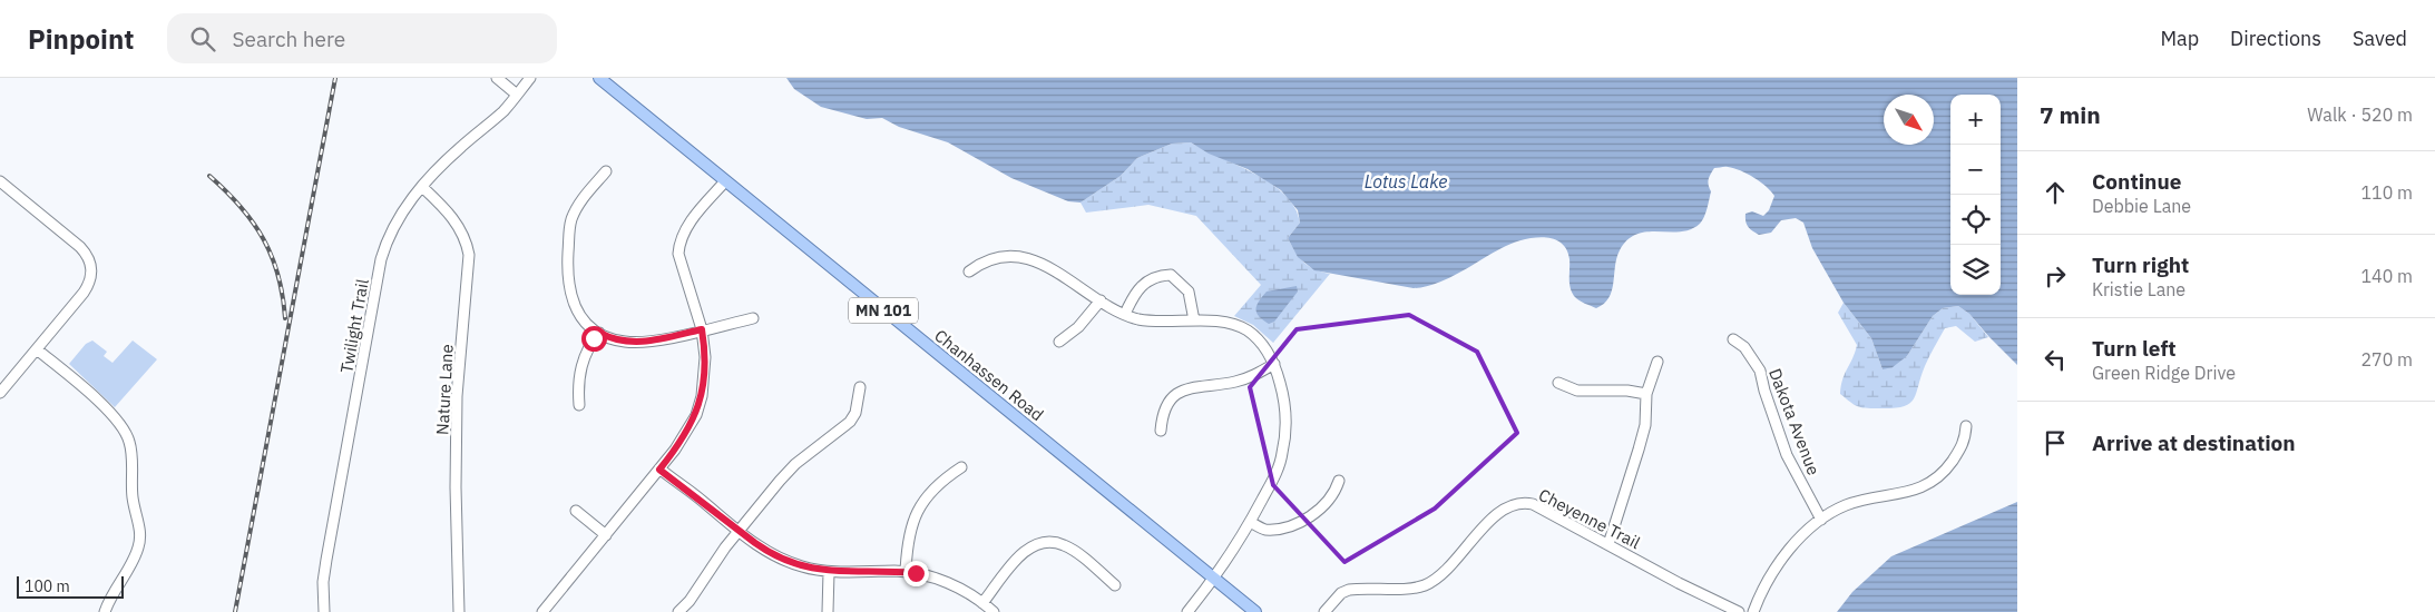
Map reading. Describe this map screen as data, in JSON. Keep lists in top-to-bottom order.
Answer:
{
  "streets": {
    "main road": ["MN 101", "Chanhassen Road"],
    "street": [
      "Twilight Trail",
      "Nature Lane",
      "Dakota Avenue",
      "Cheyenne Trail"
    ]
  },
  "crossings": [
    ["Twilight Trail", "Nature Lane"]
  ],
  "water": ["Lotus Lake"],
  "scale_bar": "100 m",
  "north": "bottom right",
  "page": {
    "header": "Pinpoint",
    "search": "Search here",
    "nav": ["Map", "Directions", "Saved"],
    "heading": ["7 min", "Walk · 520 m"],
    "map_buttons": ["+", "−"],
    "list": [
      ["Continue", "Debbie Lane", "110 m"],
      ["Turn right", "Kristie Lane", "140 m"],
      ["Turn left", "Green Ridge Drive", "270 m"],
      "Arrive at destination"
    ],
    "scale": "100 m"
  }
}
